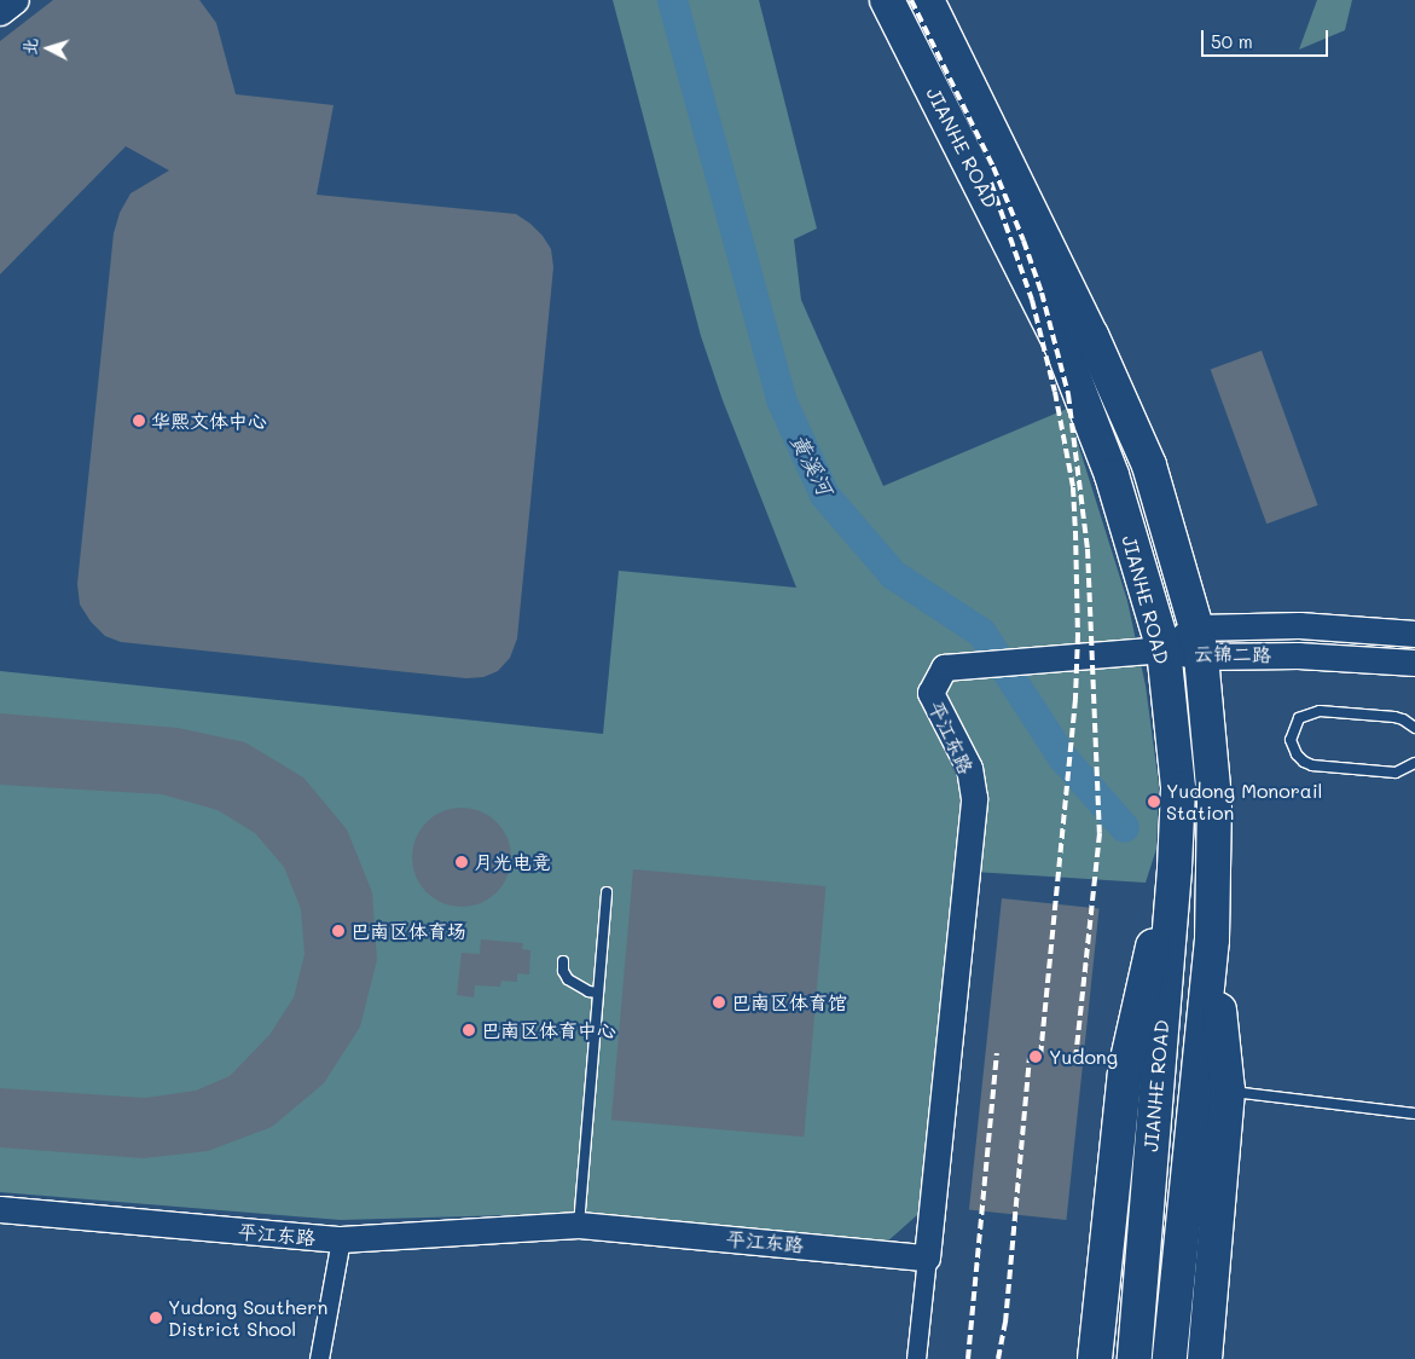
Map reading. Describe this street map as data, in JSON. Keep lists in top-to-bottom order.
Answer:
{
  "streets": {
    "highway": ["JIANHE ROAD"],
    "street": ["云锦二路", "平江东路"]
  },
  "crossings": [
    ["JIANHE ROAD", "云锦二路"],
    ["JIANHE ROAD", "平江东路"],
    ["云锦二路", "平江东路"]
  ],
  "water": ["黄溪河"],
  "places": [
    "华熙文体中心",
    "Yudong Monorail Station",
    "月光电竞",
    "巴南区体育场",
    "巴南区体育馆",
    "巴南区体育中心",
    "Yudong",
    "Yudong Southern District Shool"
  ],
  "scale_bar": "50 m",
  "north": "left"
}
